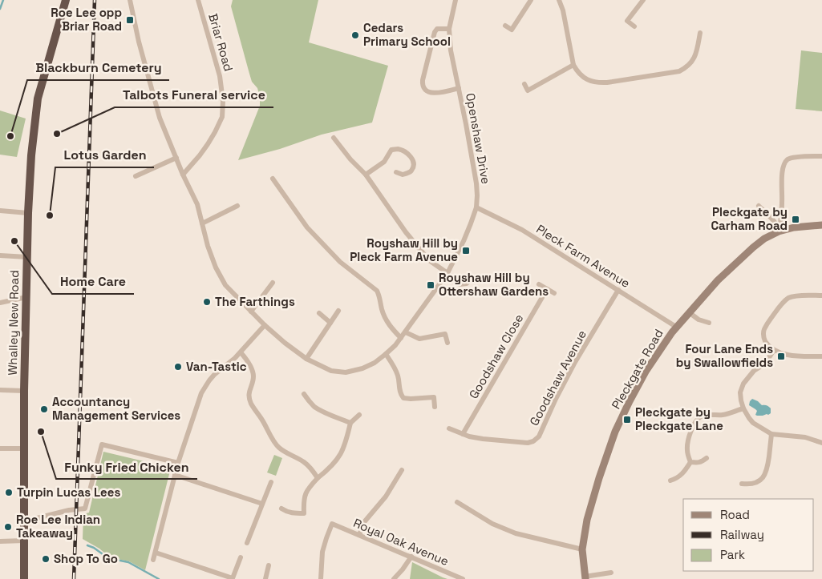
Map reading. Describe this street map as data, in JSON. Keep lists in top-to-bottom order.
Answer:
{
  "streets": {
    "highway": ["Whalley New Road"],
    "main road": ["Pleckgate Road"],
    "street": [
      "Briar Road",
      "Openshaw Drive",
      "Pleck Farm Avenue",
      "Goodshaw Close",
      "Goodshaw Avenue",
      "Royal Oak Avenue"
    ]
  },
  "crossings": [
    ["Briar Road", "Openshaw Drive"],
    ["Openshaw Drive", "Pleck Farm Avenue"],
    ["Pleck Farm Avenue", "Pleckgate Road"],
    ["Pleck Farm Avenue", "Goodshaw Avenue"],
    ["Goodshaw Close", "Goodshaw Avenue"]
  ],
  "places": {
    "transit": [
      "Roe Lee opp Briar Road",
      "Pleckgate by Carham Road",
      "Royshaw Hill by Pleck Farm Avenue",
      "Royshaw Hill by Ottershaw Gardens",
      "Four Lane Ends by Swallowfields",
      "Pleckgate by Pleckgate Lane"
    ],
    "other": [
      "Cedars Primary School",
      "Talbots Funeral service",
      "Blackburn Cemetery",
      "Lotus Garden",
      "Home Care",
      "The Farthings",
      "Van-Tastic",
      "Accountancy Management Services",
      "Funky Fried Chicken",
      "Turpin Lucas Lees",
      "Roe Lee Indian Takeaway",
      "Shop To Go"
    ]
  },
  "legend": ["Road", "Railway", "Park"]
}
